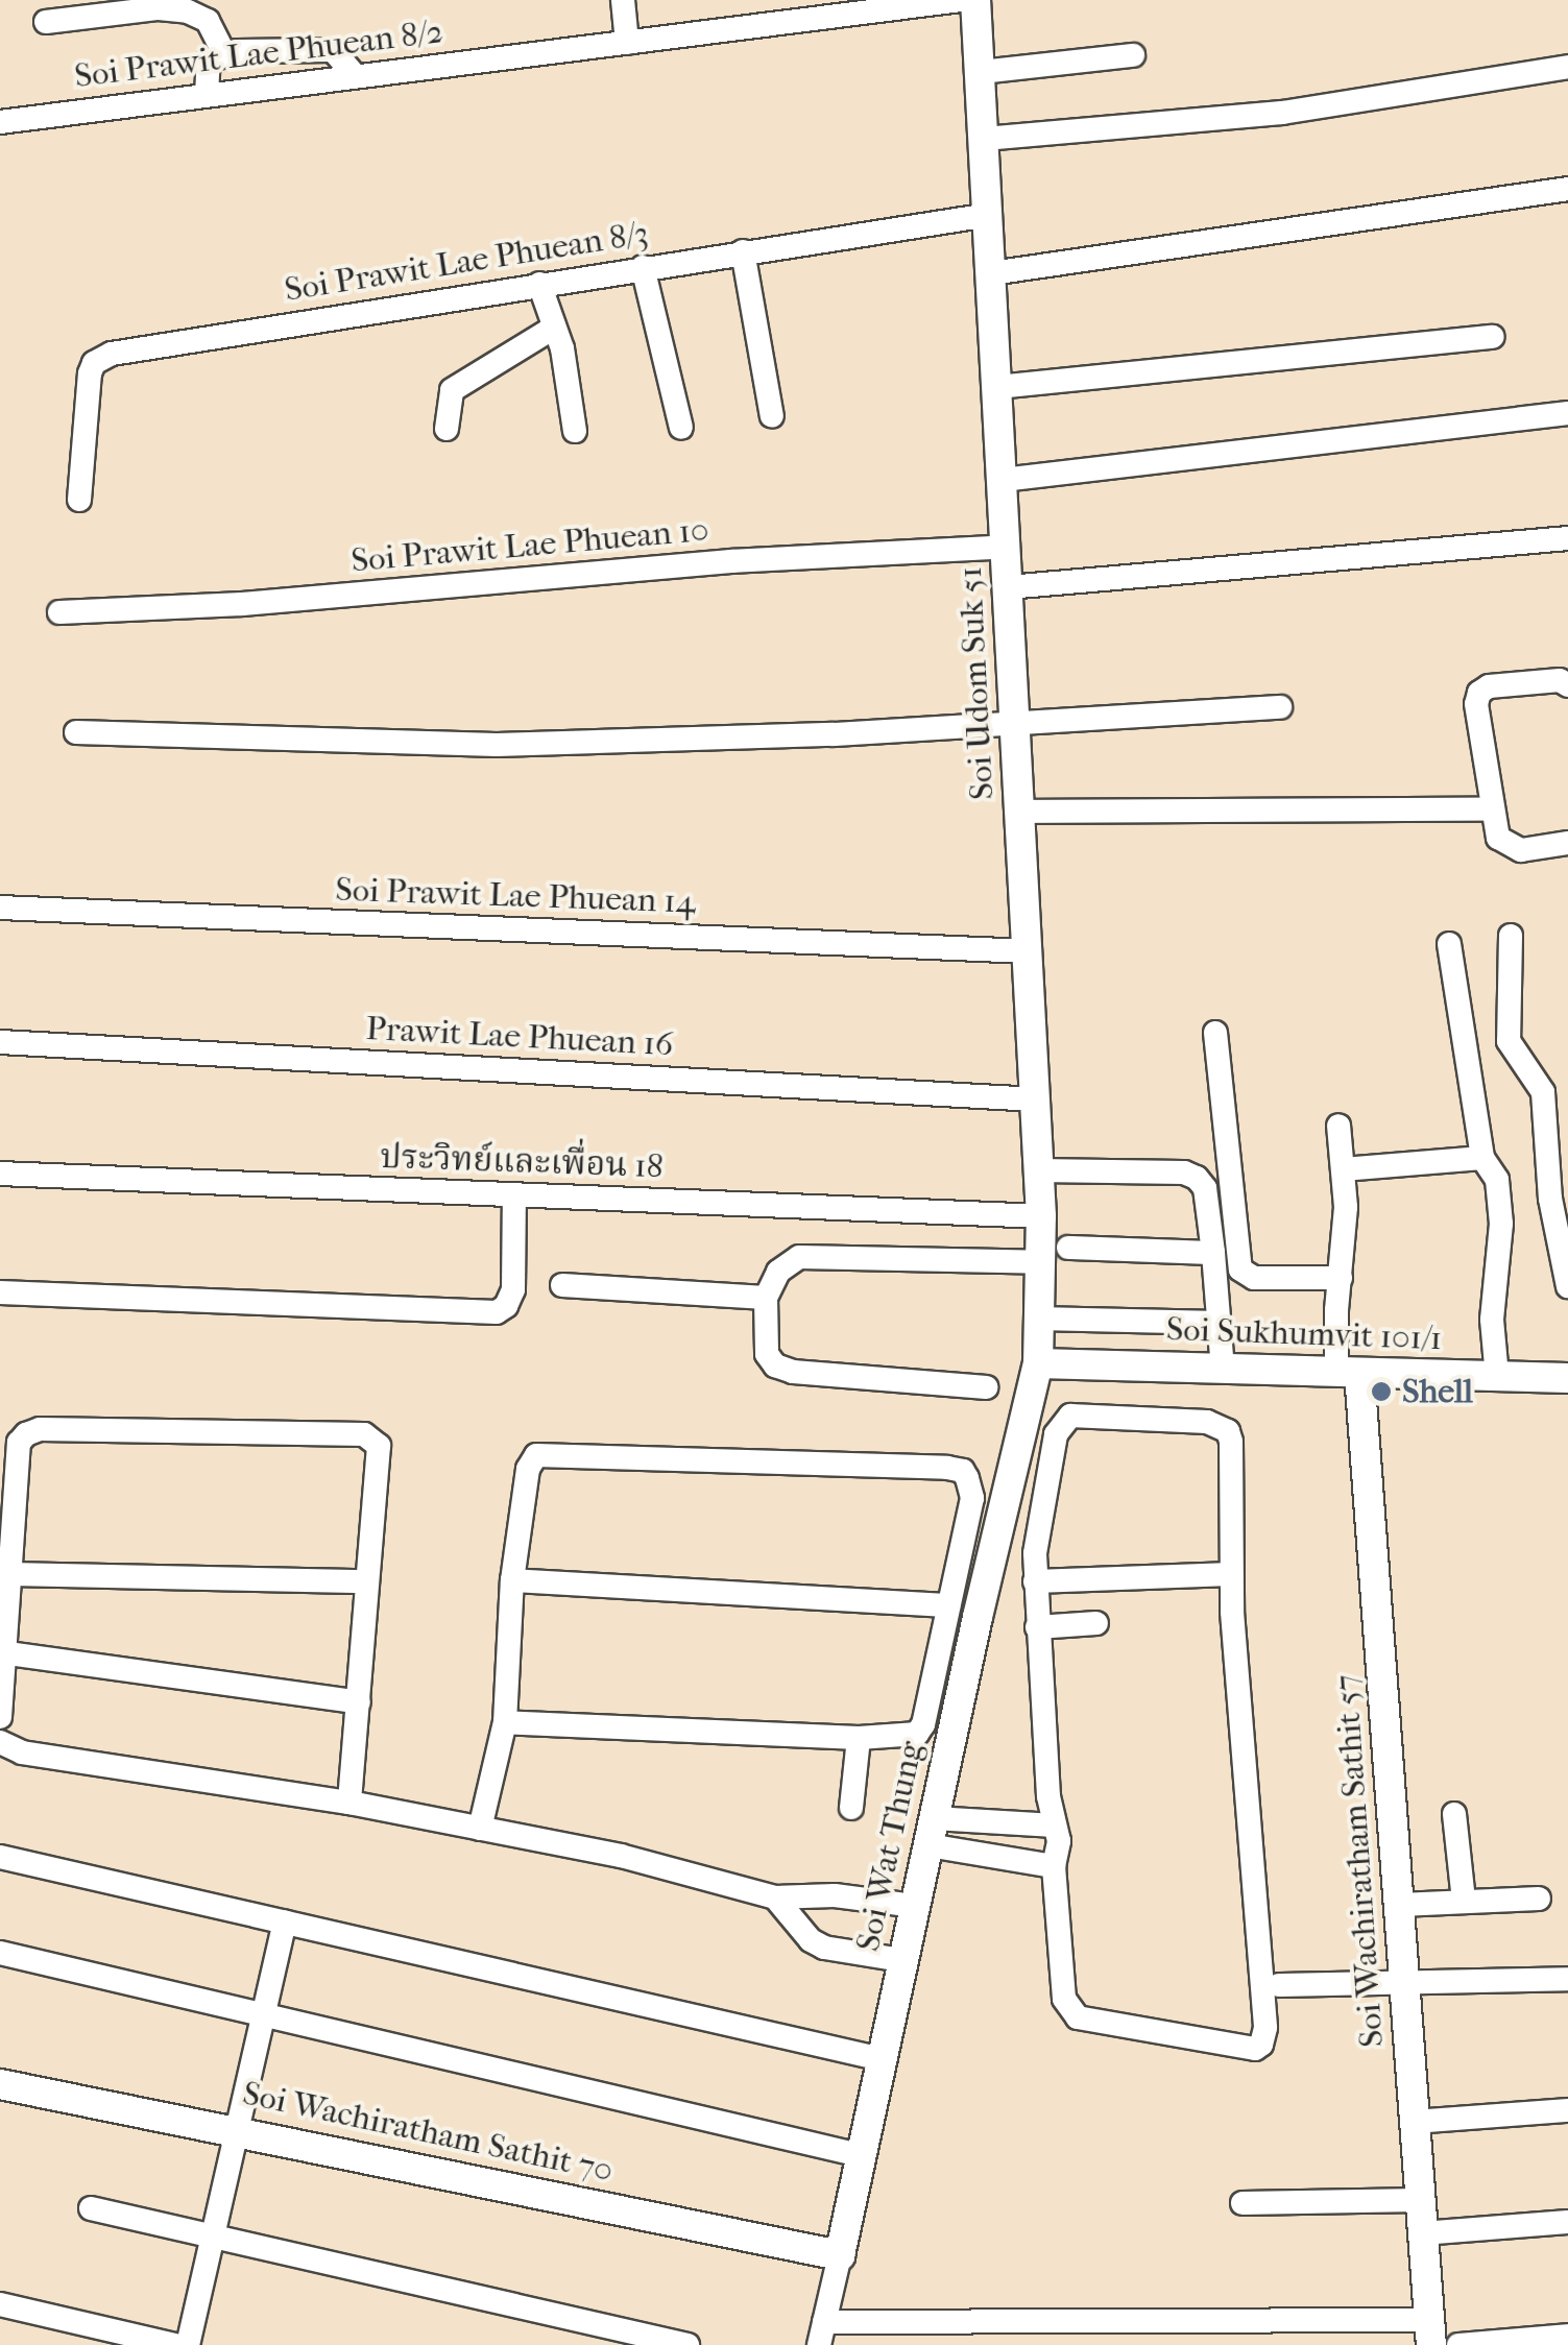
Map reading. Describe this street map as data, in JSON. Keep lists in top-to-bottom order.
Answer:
{
  "streets": {
    "street": [
      "Soi Prawit Lae Phuean 8/2",
      "Soi Prawit Lae Phuean 8/3",
      "Soi Prawit Lae Phuean 10",
      "Soi Udom Suk 51",
      "Soi Prawit Lae Phuean 14",
      "Prawit Lae Phuean 16",
      "ประวิทย์และเพื่อน 18",
      "Soi Sukhumvit 101/1",
      "Soi Wat Thung",
      "Soi Wachiratham Sathit 57",
      "Soi Wachiratham Sathit 70"
    ]
  },
  "crossings": [
    ["Soi Prawit Lae Phuean 8/3", "Soi Udom Suk 51"],
    ["Soi Prawit Lae Phuean 10", "Soi Udom Suk 51"],
    ["Soi Udom Suk 51", "Soi Prawit Lae Phuean 14"],
    ["Soi Udom Suk 51", "Prawit Lae Phuean 16"],
    ["Soi Udom Suk 51", "ประวิทย์และเพื่อน 18"],
    ["Soi Udom Suk 51", "Soi Sukhumvit 101/1"],
    ["Soi Udom Suk 51", "Soi Wat Thung"],
    ["Soi Sukhumvit 101/1", "Soi Wat Thung"],
    ["Soi Sukhumvit 101/1", "Soi Wachiratham Sathit 57"],
    ["Soi Wat Thung", "Soi Wachiratham Sathit 70"]
  ],
  "places": ["Shell"]
}
